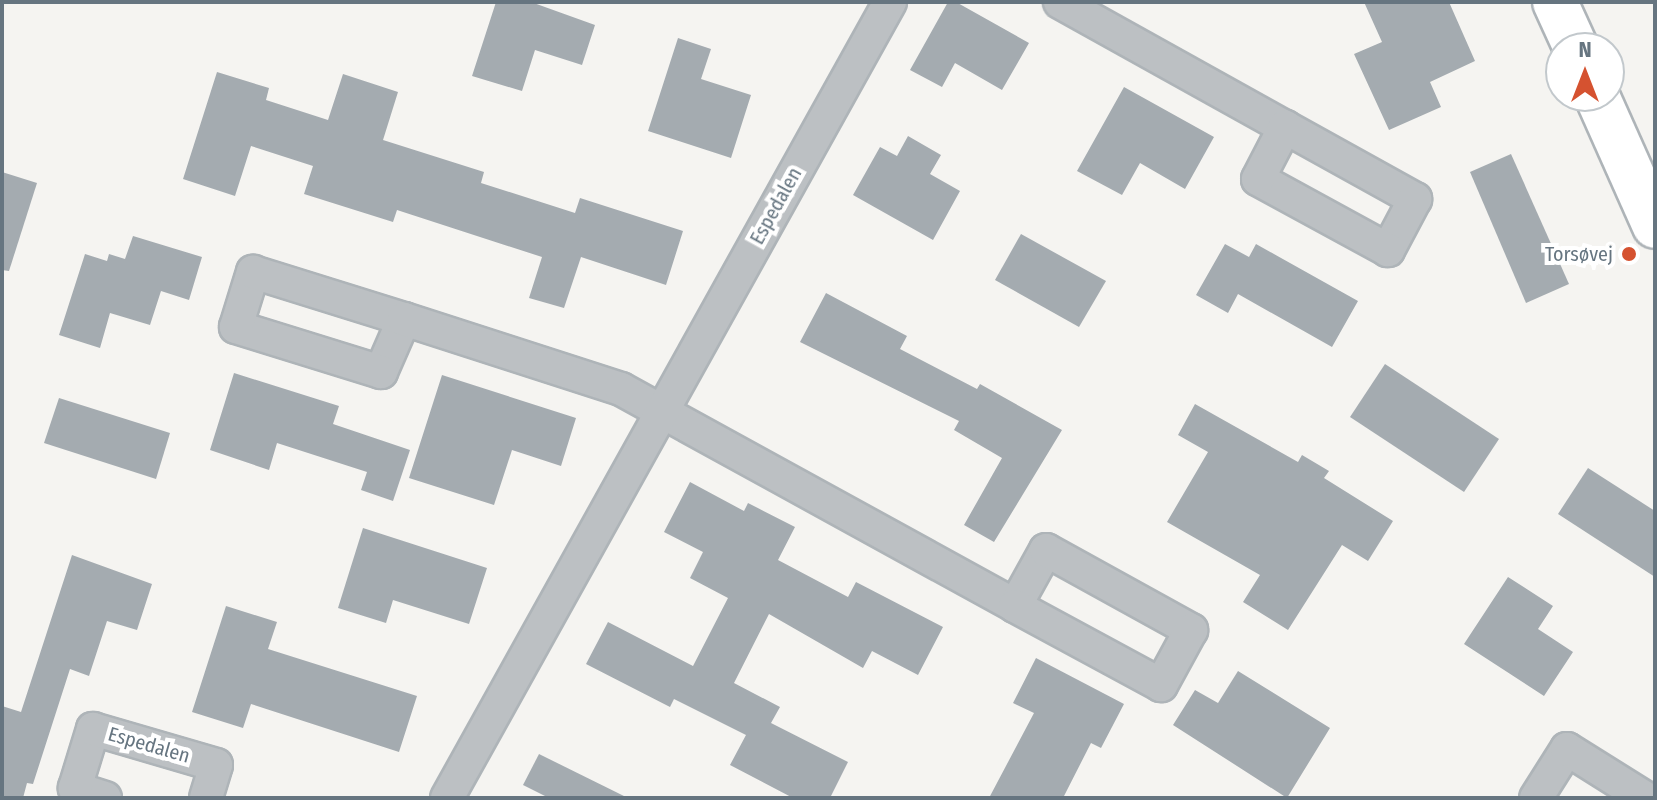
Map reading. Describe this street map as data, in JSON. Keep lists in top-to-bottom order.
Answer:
{
  "streets": {
    "street": ["Espedalen"]
  },
  "places": ["Torsøvej"],
  "north": "top"
}
